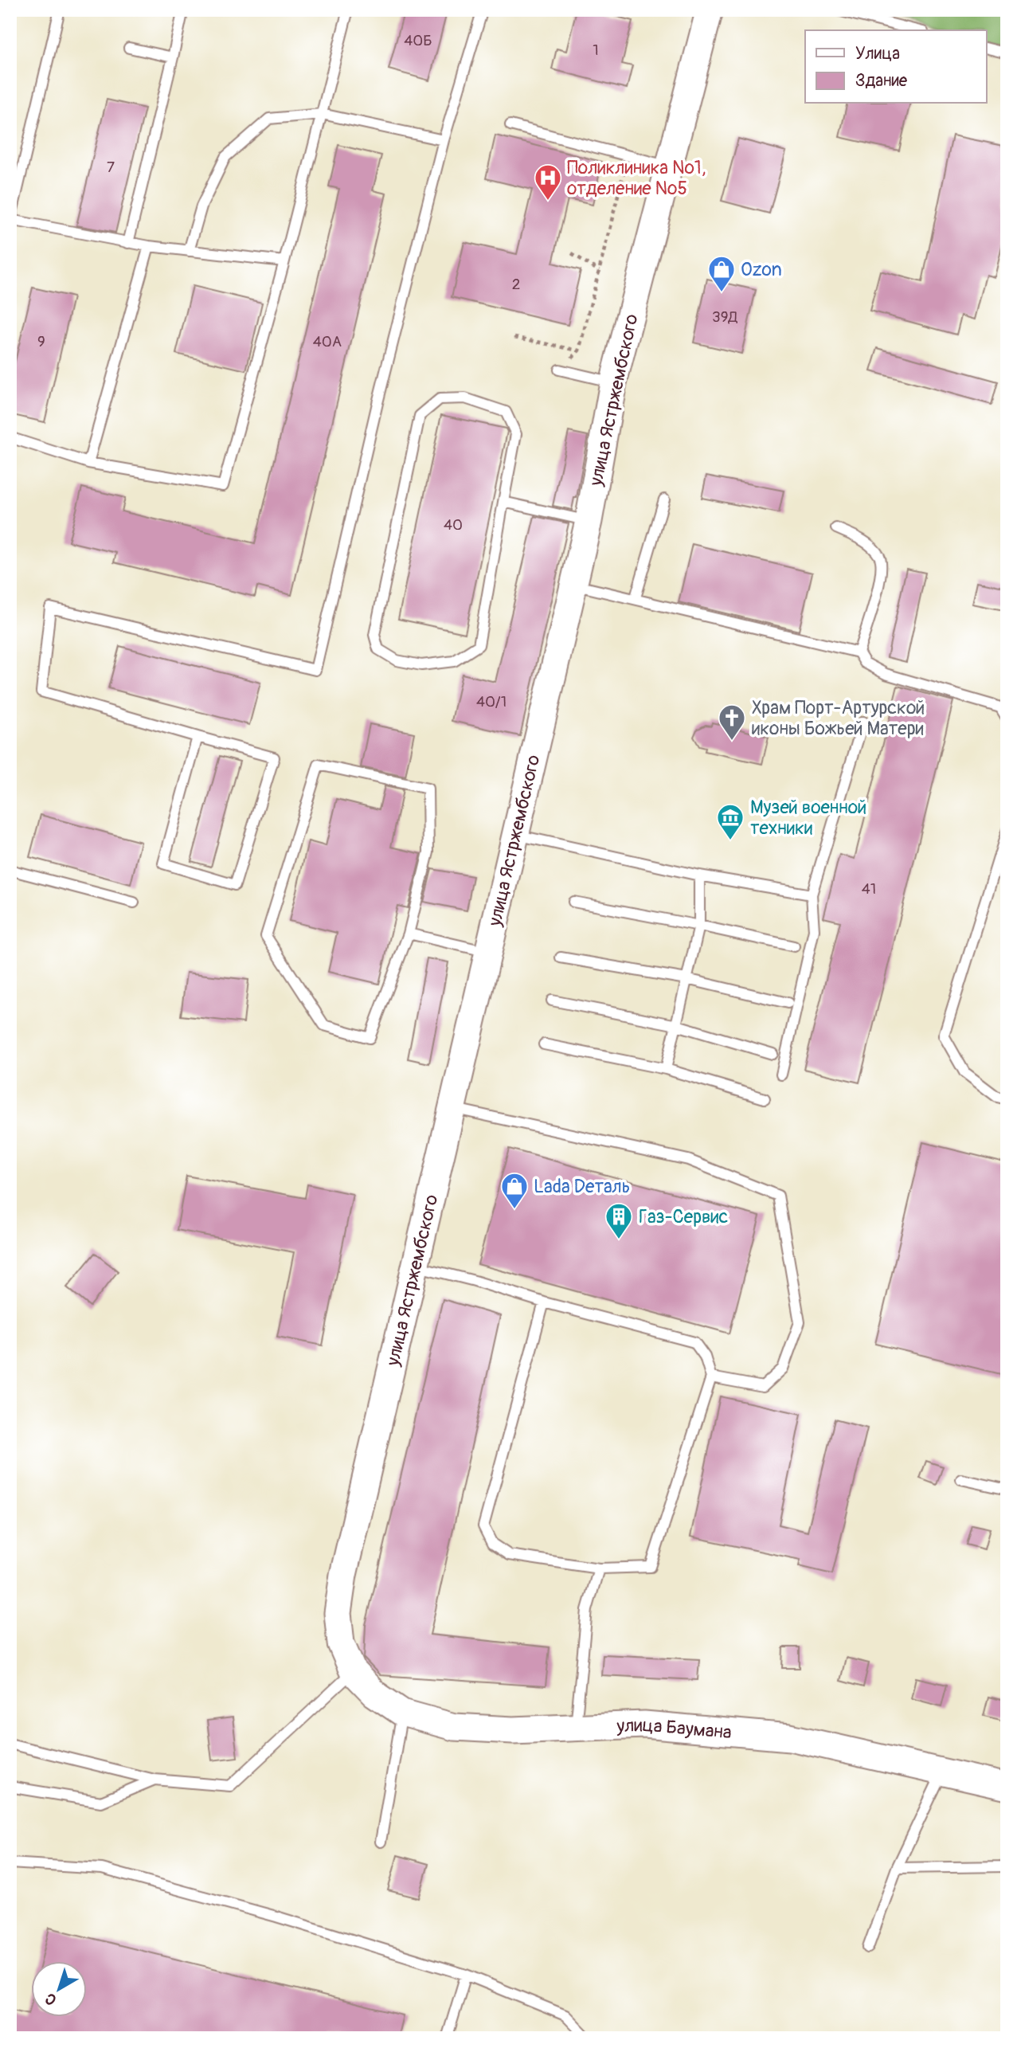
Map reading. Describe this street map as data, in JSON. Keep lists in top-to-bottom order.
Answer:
{
  "streets": {
    "main road": ["улица Ястржембского", "улица Баумана"]
  },
  "crossings": [
    ["улица Ястржембского", "улица Баумана"]
  ],
  "places": {
    "hospital": ["Поликлиника №1, отделение №5"],
    "shop": ["Ozon", "Lada Dеталь"],
    "church": ["Храм Порт-Артурской иконы Божьей Матери"],
    "museum": ["Музей военной техники"],
    "building": ["Газ-Сервис"]
  },
  "house_numbers": [
    "40Б",
    "1",
    "7",
    "2",
    "39Д",
    "9",
    "40А",
    "40",
    "40/1",
    "41"
  ],
  "legend": ["Улица", "Здание"],
  "north": "bottom left"
}
